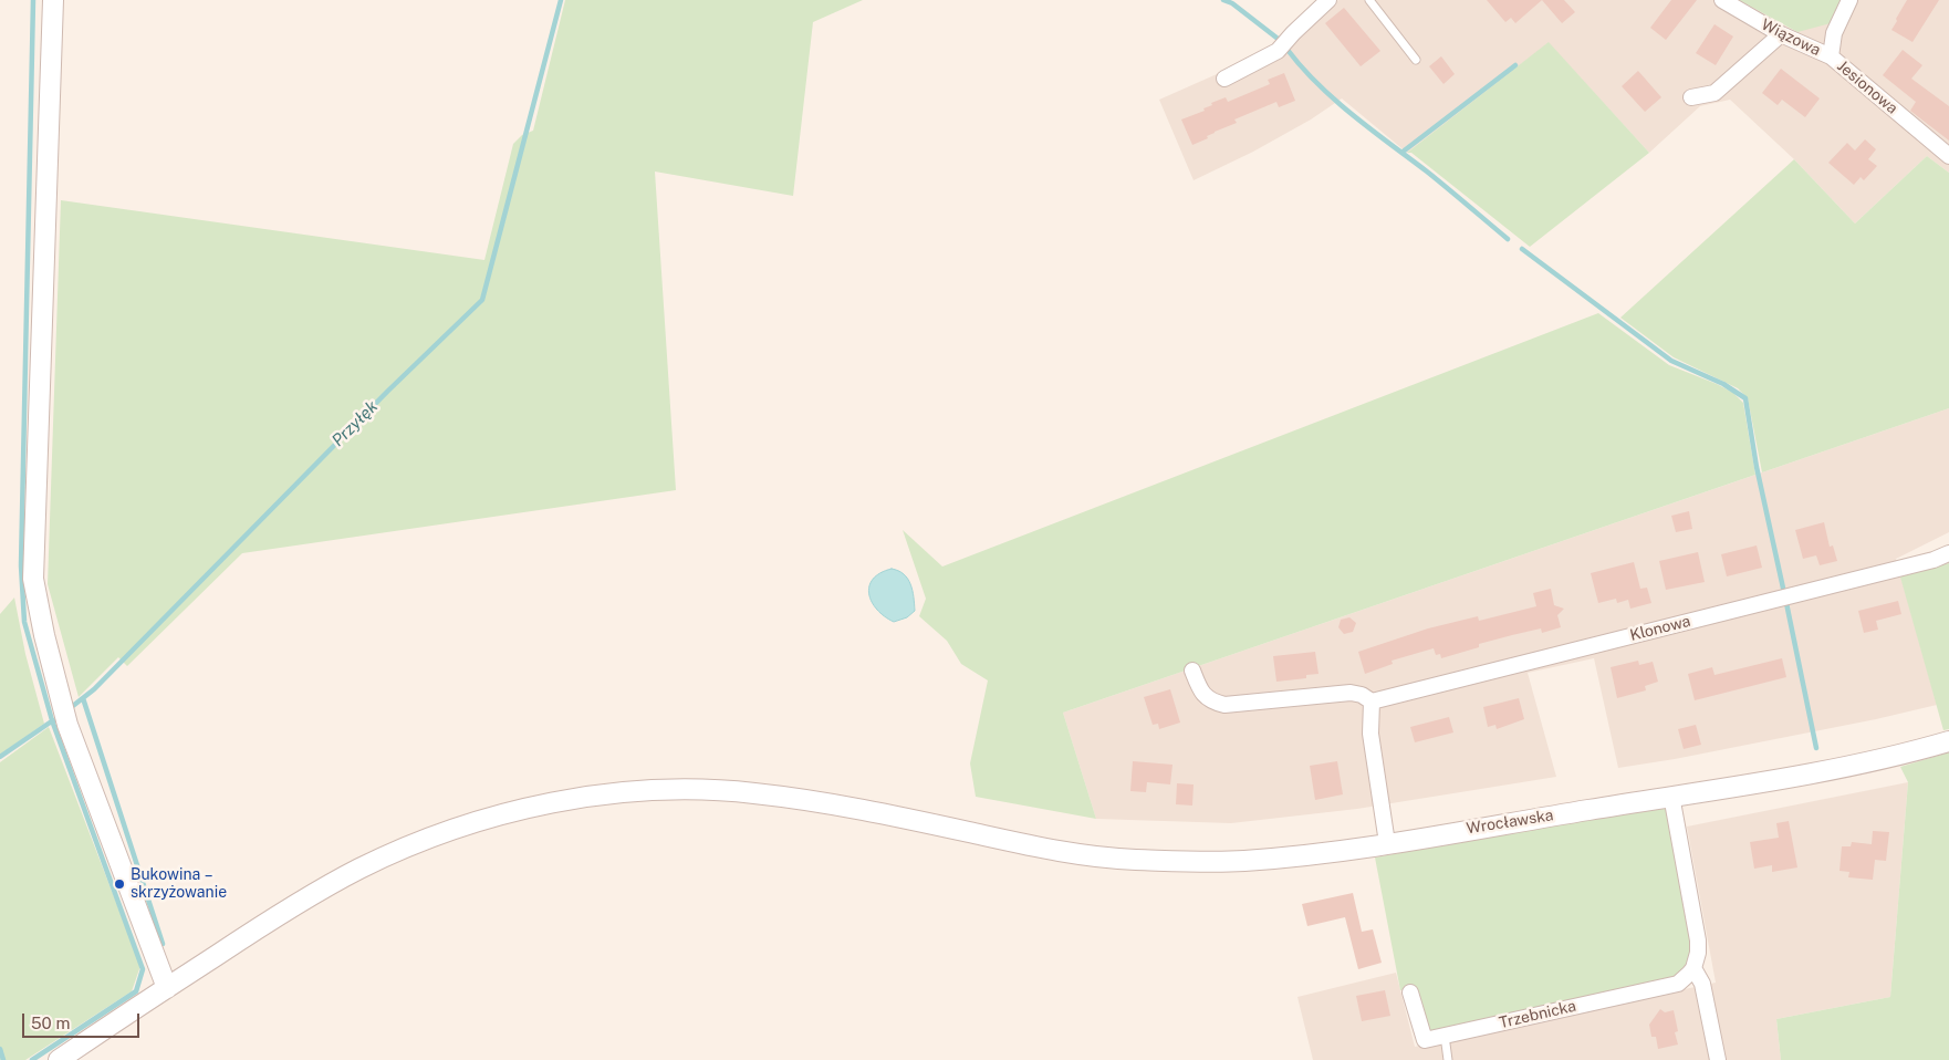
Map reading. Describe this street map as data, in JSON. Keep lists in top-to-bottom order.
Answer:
{
  "streets": {
    "street": [
      "Wiązowa",
      "Jesionowa",
      "Klonowa",
      "Wrocławska",
      "Trzebnicka"
    ]
  },
  "crossings": [
    ["Wiązowa", "Jesionowa"]
  ],
  "water": ["Przyłęk"],
  "places": ["Bukowina – skrzyżowanie"],
  "scale_bar": "50 m"
}
